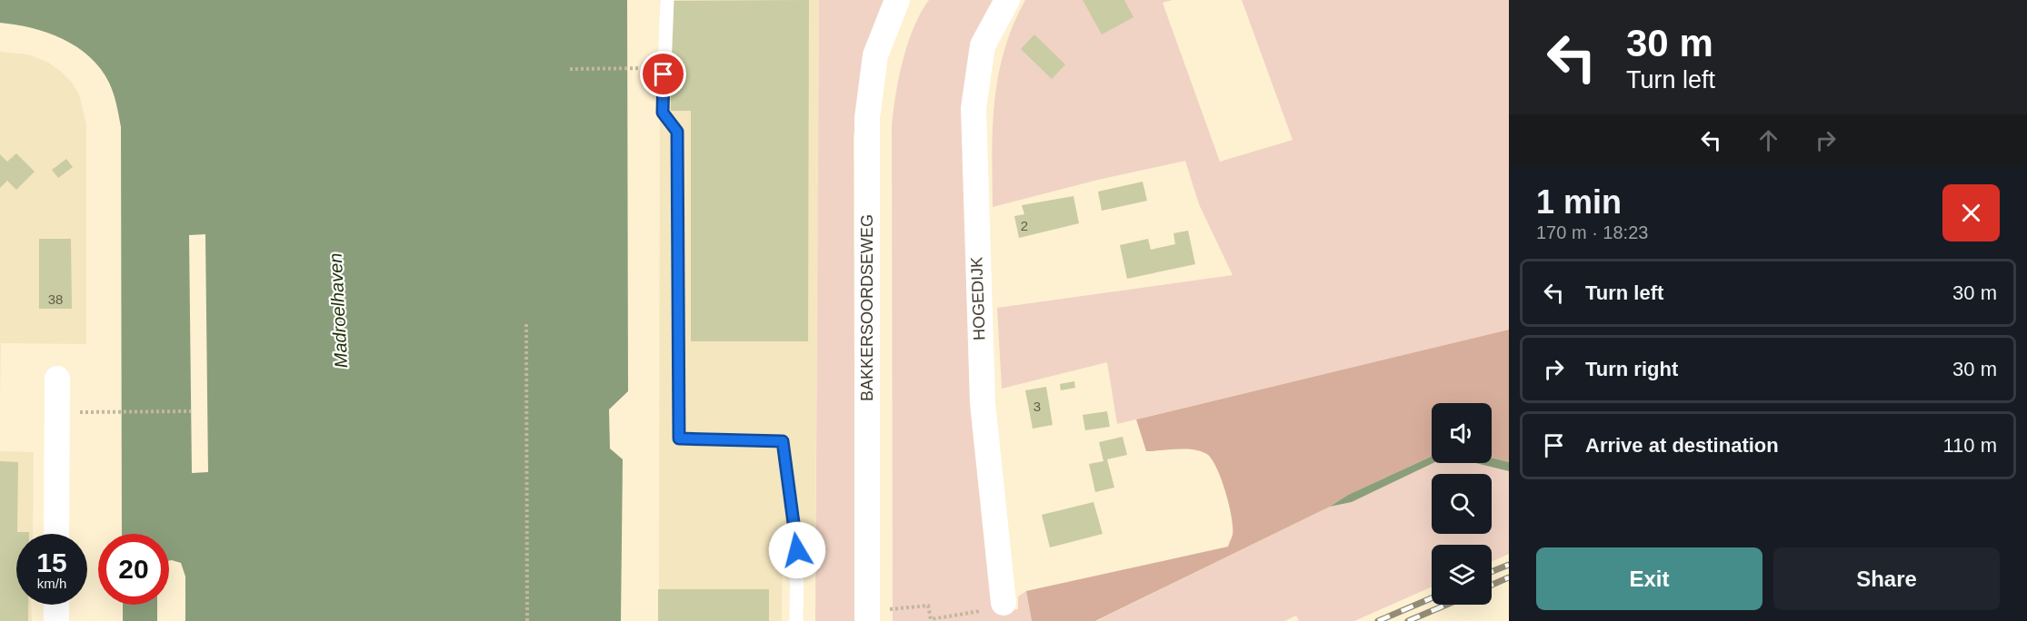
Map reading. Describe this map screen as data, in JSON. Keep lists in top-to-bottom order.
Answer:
{
  "streets": {
    "street": ["HOGEDIJK", "BAKKERSOORDSEWEG"]
  },
  "water": ["Madroelhaven"],
  "house_numbers": ["2", "38", "3"],
  "page": {
    "turn": ["30 m", "Turn left"],
    "heading": ["1 min", "170 m · 18:23"],
    "list": [
      {
        "name": "Turn left",
        "value": "30 m"
      },
      {
        "name": "Turn right",
        "value": "30 m"
      },
      {
        "name": "Arrive at destination",
        "value": "110 m"
      }
    ],
    "speed": "15 km/h",
    "limit": "20",
    "buttons": ["Exit", "Share"]
  }
}
